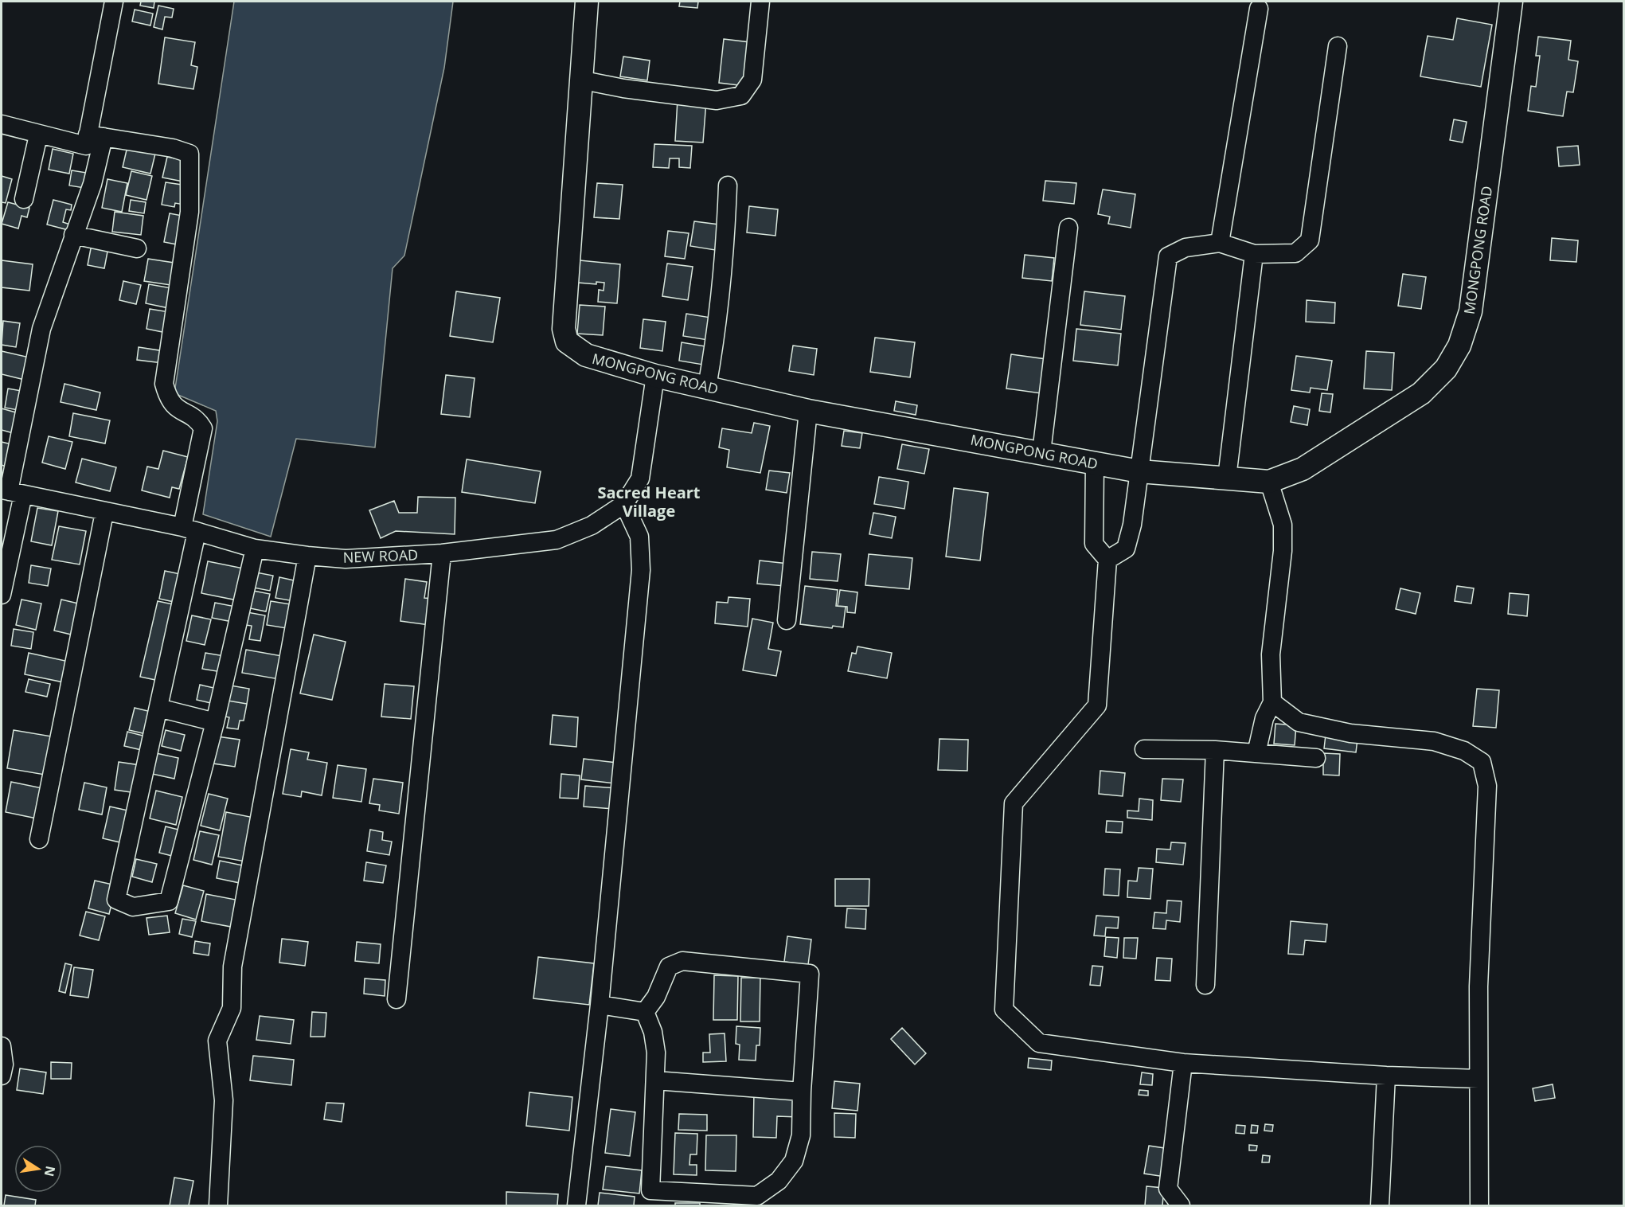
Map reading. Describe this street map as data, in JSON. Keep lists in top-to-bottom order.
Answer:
{
  "streets": {
    "main road": ["MONGPONG ROAD"],
    "street": ["NEW ROAD"]
  },
  "crossings": [
    ["MONGPONG ROAD", "NEW ROAD"]
  ],
  "districts": ["Sacred Heart Village"],
  "north": "right"
}
